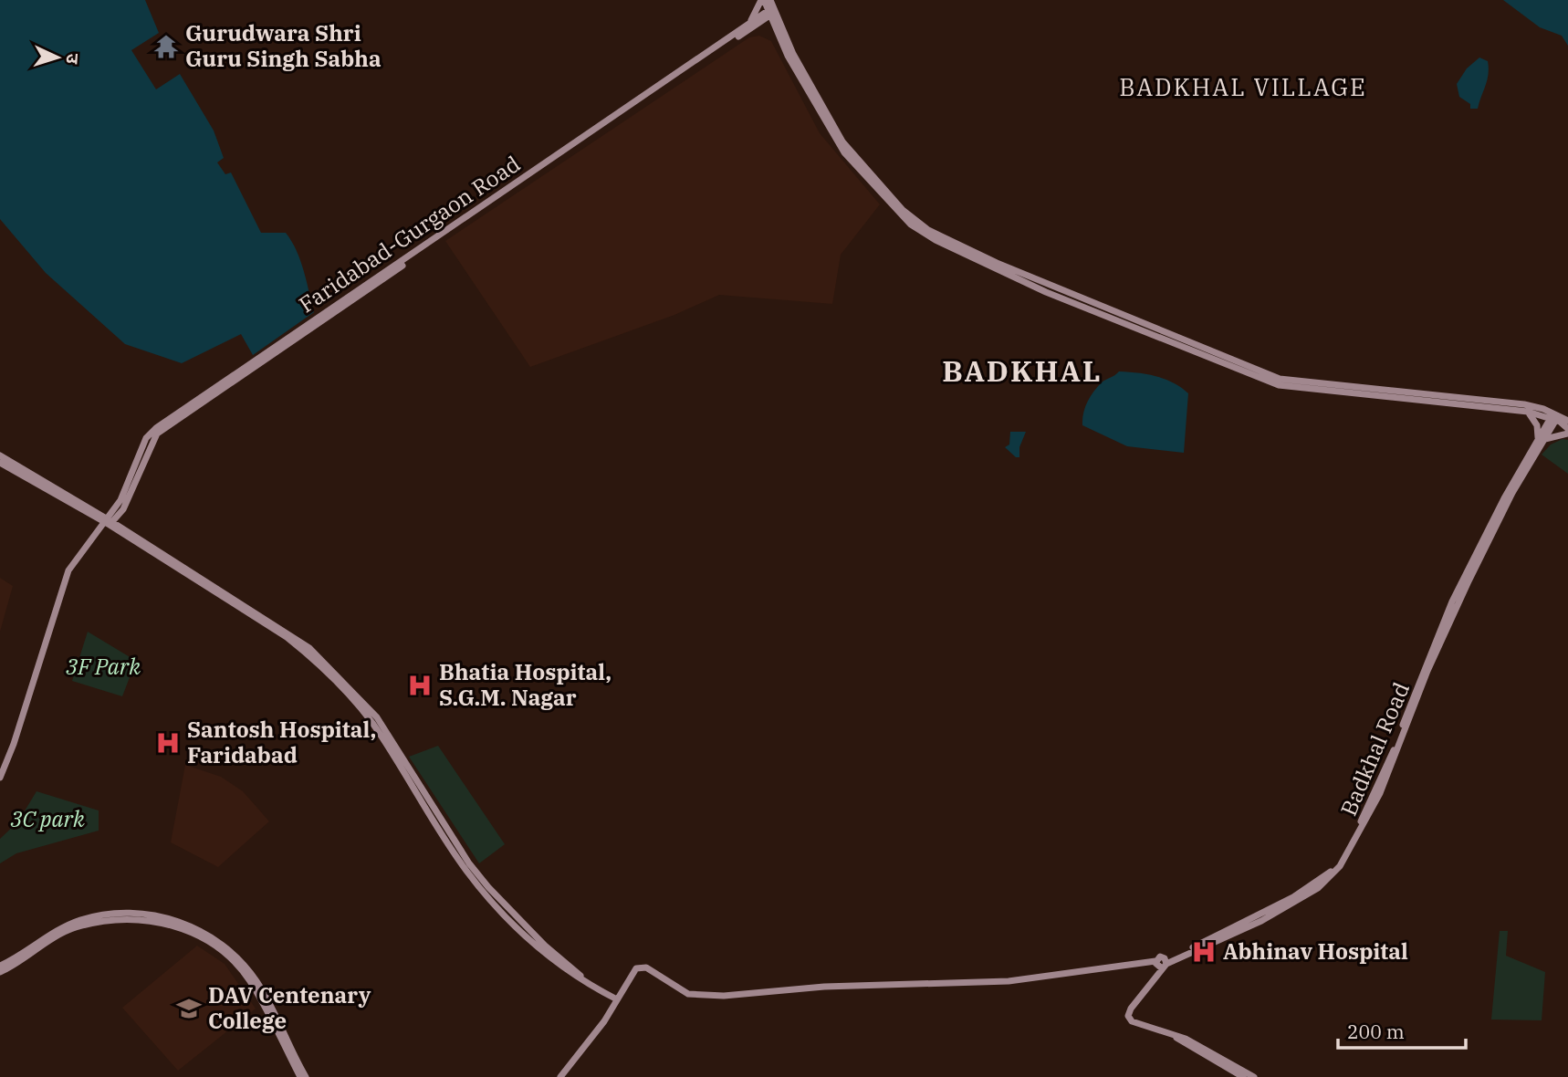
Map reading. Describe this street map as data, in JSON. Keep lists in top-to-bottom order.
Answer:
{
  "streets": {
    "street": ["Faridabad-Gurgaon Road", "Badkhal Road"]
  },
  "districts": ["BADKHAL VILLAGE", "BADKHAL"],
  "parks": ["3F Park", "3C park"],
  "places": {
    "temple": ["Gurudwara Shri Guru Singh Sabha"],
    "hospital": ["Bhatia Hospital, S.G.M. Nagar", "Santosh Hospital, Faridabad", "Abhinav Hospital"],
    "school or university": ["DAV Centenary College"]
  },
  "scale_bar": "200 m",
  "north": "right"
}
